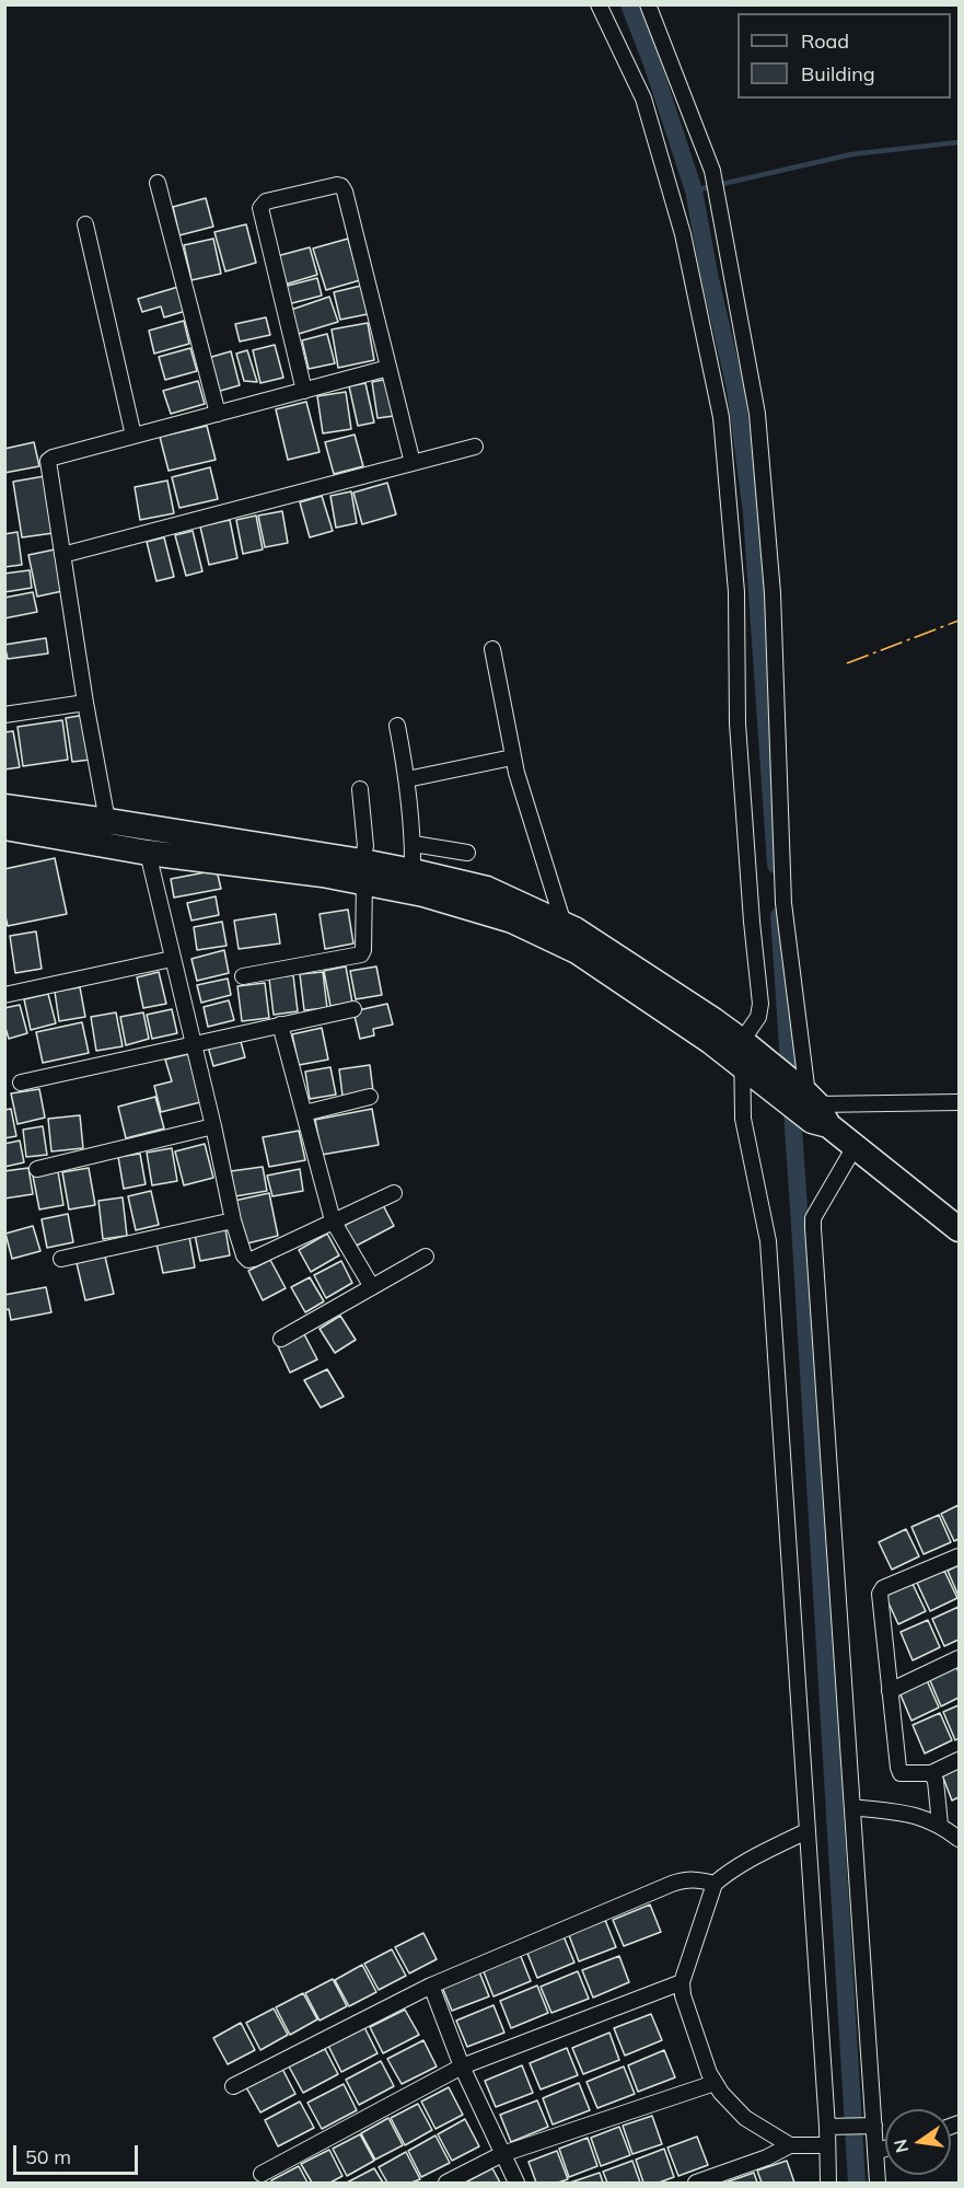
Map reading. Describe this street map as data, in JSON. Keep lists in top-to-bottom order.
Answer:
{
  "legend": ["Road", "Building"],
  "scale_bar": "50 m",
  "north": "left"
}
